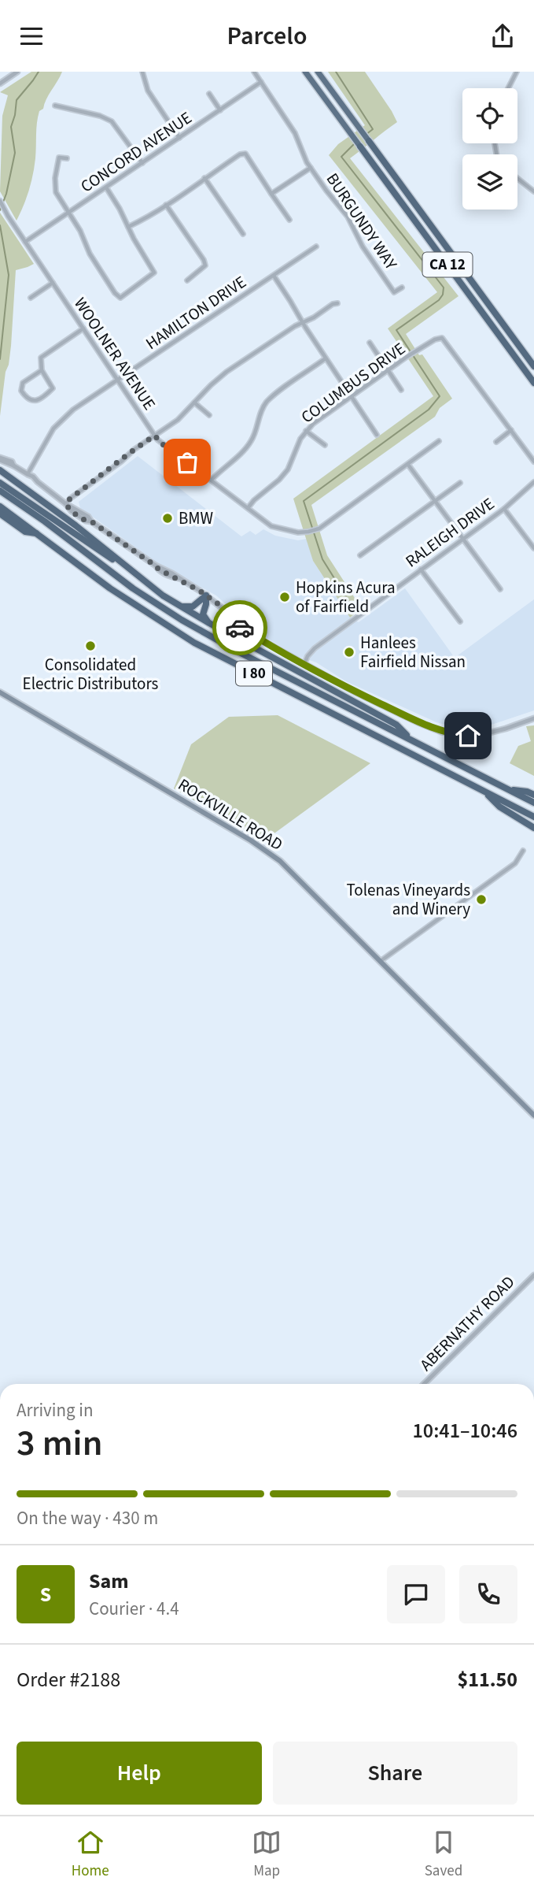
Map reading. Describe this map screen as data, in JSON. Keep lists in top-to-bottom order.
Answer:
{
  "streets": {
    "highway": ["CA 12", "I 80"],
    "main road": ["ROCKVILLE ROAD"],
    "street": [
      "CONCORD AVENUE",
      "BURGUNDY WAY",
      "HAMILTON DRIVE",
      "WOOLNER AVENUE",
      "COLUMBUS DRIVE",
      "RALEIGH DRIVE",
      "ABERNATHY ROAD"
    ]
  },
  "crossings": [
    ["CONCORD AVENUE", "BURGUNDY WAY"],
    ["CONCORD AVENUE", "WOOLNER AVENUE"],
    ["HAMILTON DRIVE", "WOOLNER AVENUE"],
    ["WOOLNER AVENUE", "COLUMBUS DRIVE"]
  ],
  "places": [
    "BMW",
    "Hopkins Acura of Fairfield",
    "Consolidated Electric Distributors",
    "Hanlees Fairfield Nissan",
    "Tolenas Vineyards and Winery"
  ],
  "page": {
    "header": "Parcelo",
    "heading": ["3 min", "Arriving in", "10:41–10:46"],
    "panel": [
      "Sam",
      "Courier · 4.4",
      "Order #2188",
      "$11.50"
    ],
    "bar": "On the way · 430 m",
    "round": "S",
    "buttons": ["Help", "Share"],
    "tabs": ["Home", "Map", "Saved"]
  }
}
